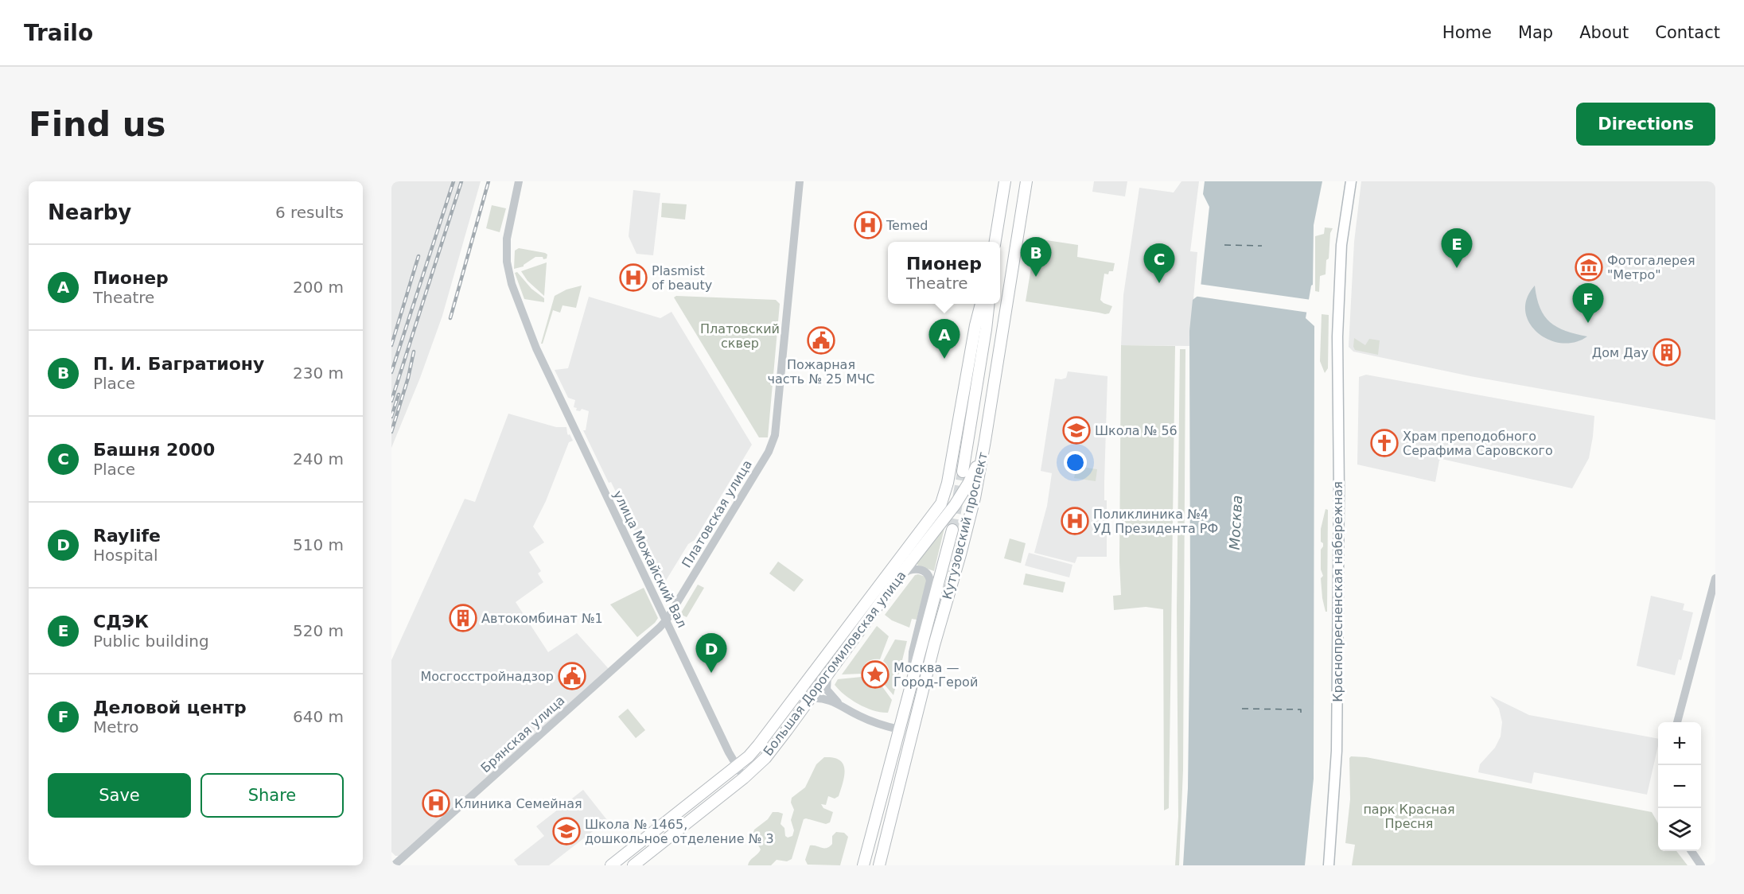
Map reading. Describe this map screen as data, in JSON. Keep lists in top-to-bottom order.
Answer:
{
  "streets": {
    "main road": ["Кутузовский проспект", "Краснопресненская набережная", "Большая Дорогомиловская улица"],
    "street": ["Платовская улица", "улица Можайский Вал", "Брянская улица"]
  },
  "crossings": [
    ["Платовская улица", "улица Можайский Вал"],
    ["Платовская улица", "Брянская улица"],
    ["Кутузовский проспект", "Большая Дорогомиловская улица"],
    ["улица Можайский Вал", "Большая Дорогомиловская улица"],
    ["улица Можайский Вал", "Брянская улица"]
  ],
  "water": ["Москва"],
  "parks": ["Платовский сквер", "парк Красная Пресня"],
  "places": {
    "hospital": [
      "Temed",
      "Plasmist of beauty",
      "Поликлиника №4 УД Президента РФ",
      "Клиника Семейная"
    ],
    "museum": ["Фотогалерея \"Метро\""],
    "public building": ["Пожарная часть № 25 МЧС", "Мосгосстройнадзор"],
    "building": ["Дом Дау", "Автокомбинат №1"],
    "school or university": ["Школа № 56", "Школа № 1465, дошкольное отделение № 3"],
    "church": ["Храм преподобного Серафима Саровского"],
    "place": ["Москва — Город-Герой"]
  },
  "page": {
    "header": "Trailo",
    "nav": [
      "Home",
      "Map",
      "About",
      "Contact"
    ],
    "buttons": [
      "Directions",
      ["Save", "Share"]
    ],
    "title": "Find us",
    "heading": ["Nearby", "6 results"],
    "pins": [
      "E",
      "B",
      "C",
      "F",
      "A",
      "D"
    ],
    "popup": ["Пионер", "Theatre"],
    "list": [
      {
        "mark": "A",
        "name": "Пионер",
        "note": "Theatre",
        "value": "200 m"
      },
      {
        "mark": "B",
        "name": "П. И. Багратиону",
        "note": "Place",
        "value": "230 m"
      },
      {
        "mark": "C",
        "name": "Башня 2000",
        "note": "Place",
        "value": "240 m"
      },
      {
        "mark": "D",
        "name": "Raylife",
        "note": "Hospital",
        "value": "510 m"
      },
      {
        "mark": "E",
        "name": "СДЭК",
        "note": "Public building",
        "value": "520 m"
      },
      {
        "mark": "F",
        "name": "Деловой центр",
        "note": "Metro",
        "value": "640 m"
      }
    ],
    "map_buttons": ["+", "−"]
  }
}
